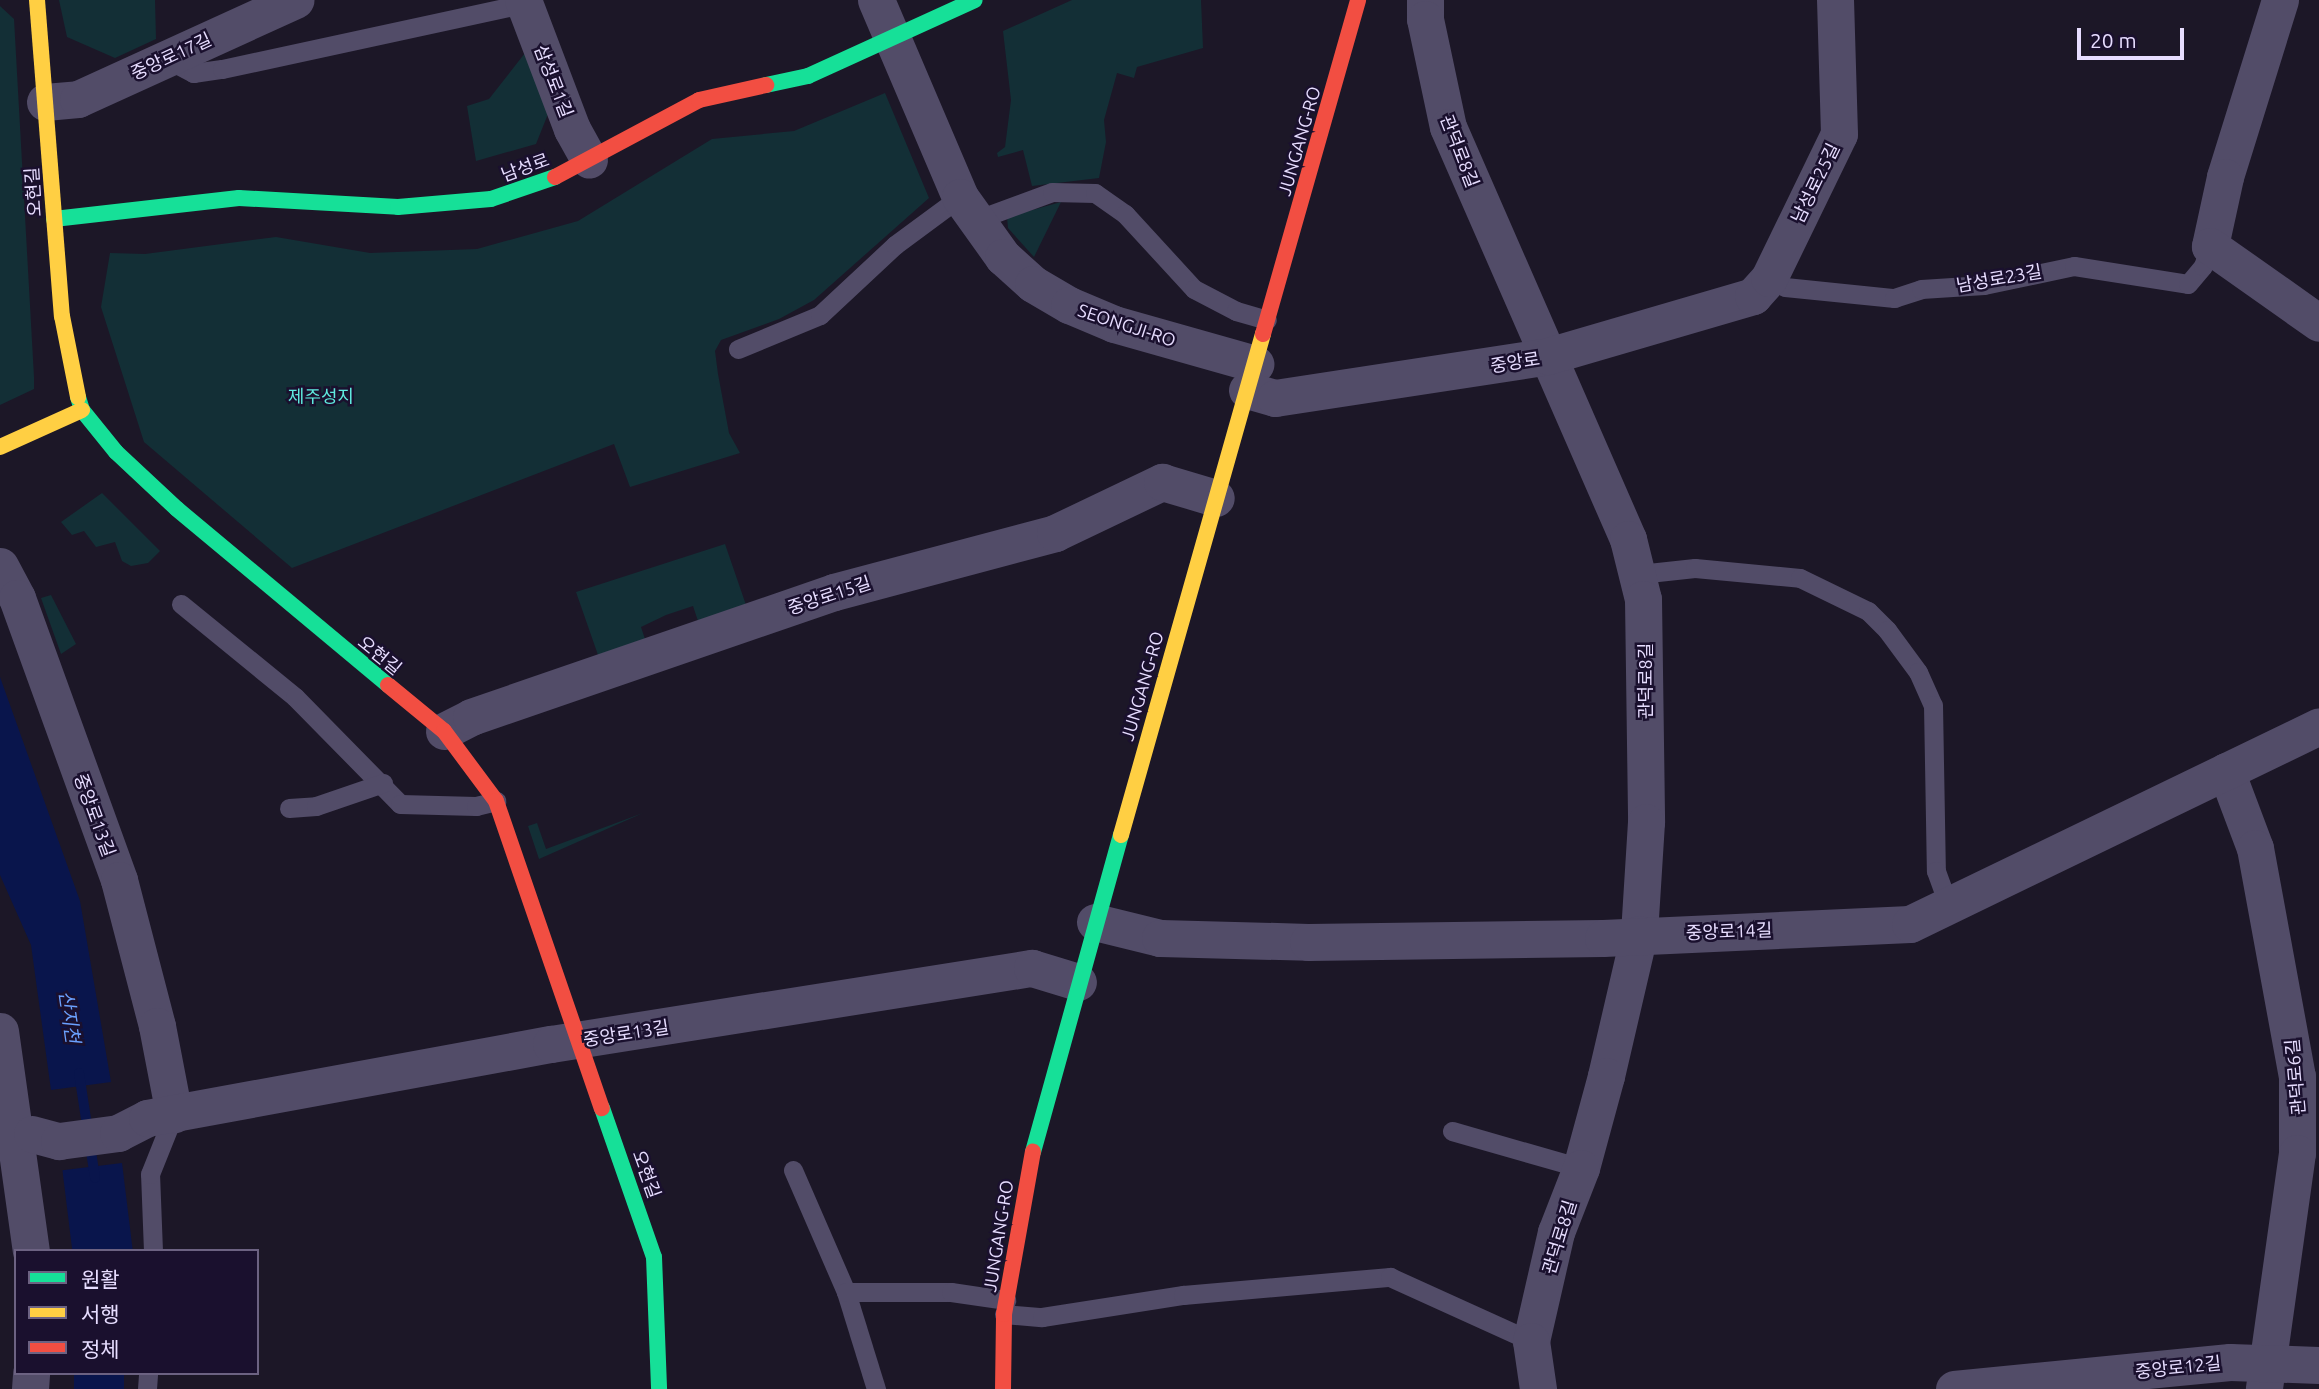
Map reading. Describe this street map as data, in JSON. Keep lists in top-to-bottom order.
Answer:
{
  "streets": {
    "street": [
      "중앙로17길",
      "삼성로1길",
      "JUNGANG-RO",
      "관덕로8길",
      "남성로",
      "남성로25길",
      "오현길",
      "남성로23길",
      "SEONGJI-RO",
      "중앙로",
      "중앙로15길",
      "중앙로13길",
      "중앙로14길",
      "관덕로6길",
      "중앙로12길"
    ]
  },
  "crossings": [
    ["중앙로17길", "오현길"],
    ["삼성로1길", "남성로"],
    ["JUNGANG-RO", "SEONGJI-RO"],
    ["JUNGANG-RO", "중앙로"],
    ["JUNGANG-RO", "중앙로15길"],
    ["JUNGANG-RO", "중앙로13길"],
    ["JUNGANG-RO", "중앙로14길"],
    ["관덕로8길", "중앙로"],
    ["관덕로8길", "중앙로14길"],
    ["남성로", "오현길"],
    ["남성로", "SEONGJI-RO"],
    ["남성로25길", "남성로23길"],
    ["남성로25길", "중앙로"],
    ["오현길", "중앙로15길"],
    ["오현길", "중앙로13길"],
    ["남성로23길", "중앙로"],
    ["SEONGJI-RO", "중앙로"],
    ["중앙로14길", "관덕로6길"],
    ["관덕로6길", "중앙로12길"]
  ],
  "water": ["산지천"],
  "parks": ["제주성지"],
  "legend": ["원활", "서행", "정체"],
  "scale_bar": "20 m"
}
